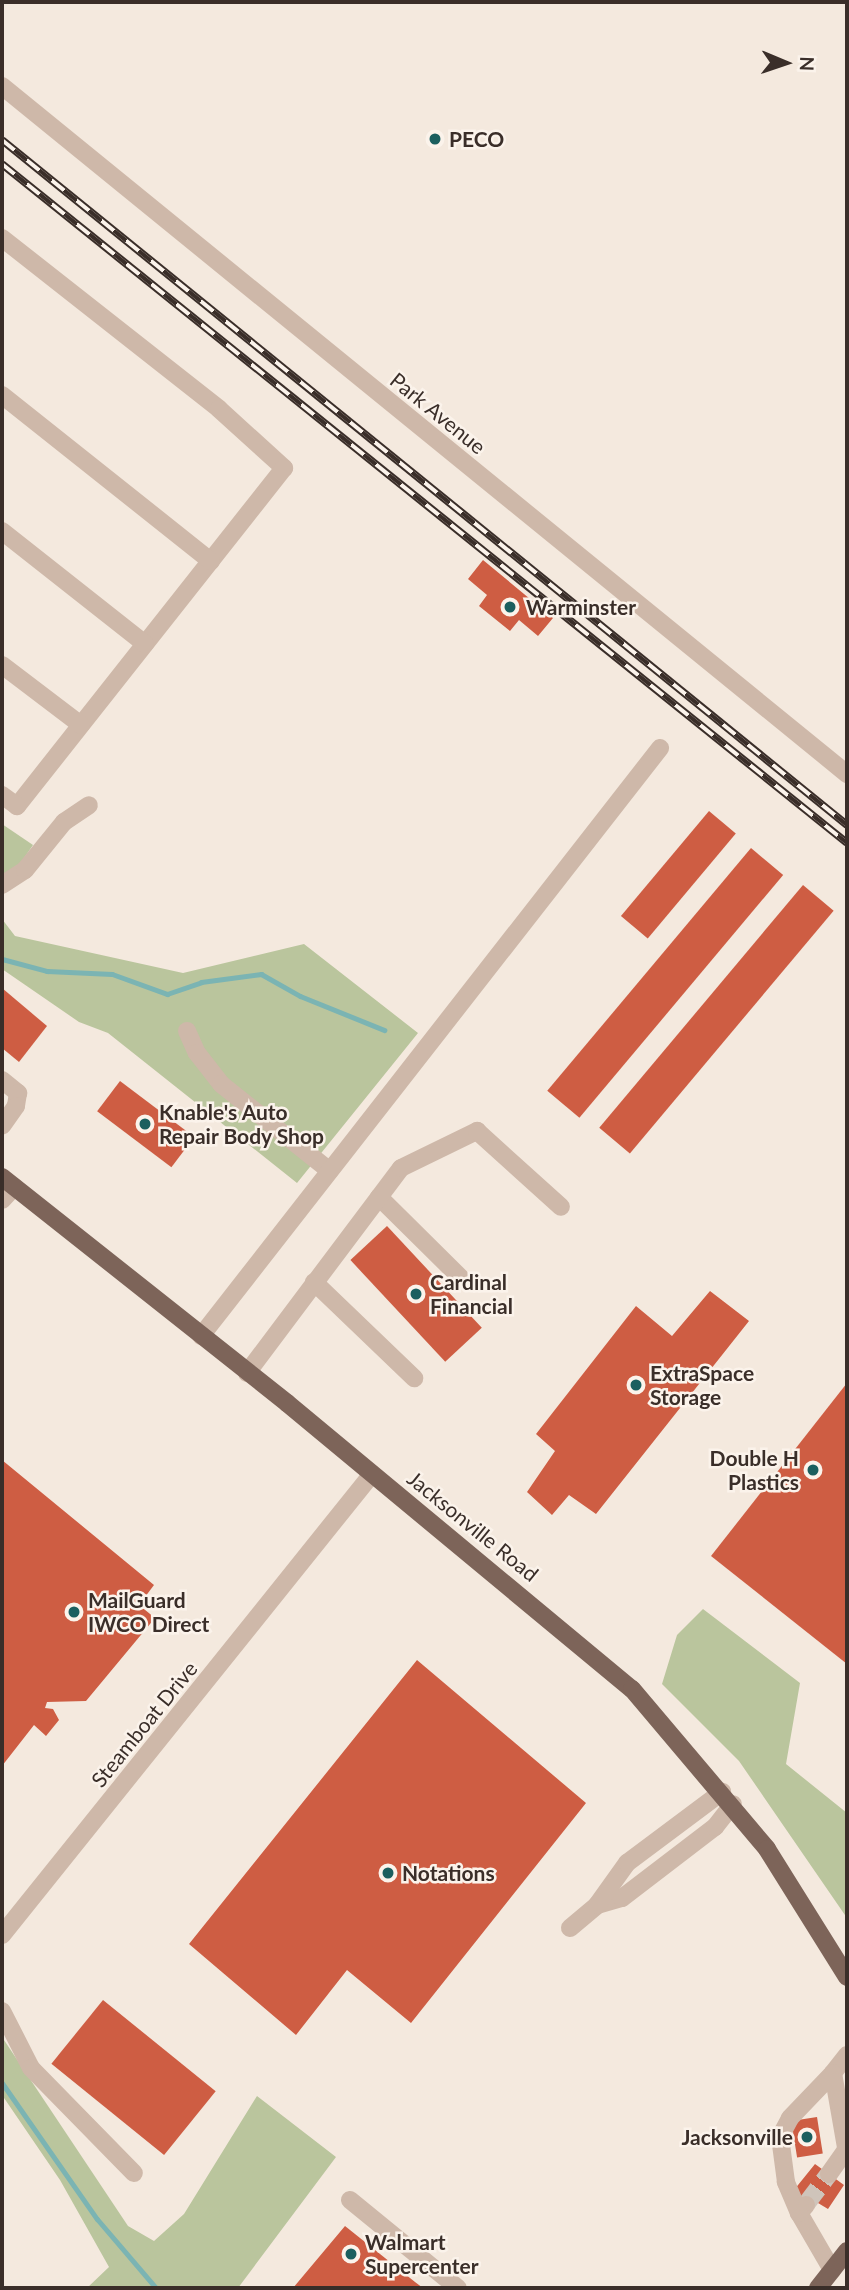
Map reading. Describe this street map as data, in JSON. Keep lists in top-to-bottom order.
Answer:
{
  "streets": {
    "main road": ["Jacksonville Road"],
    "street": ["Park Avenue", "Steamboat Drive"]
  },
  "crossings": [
    ["Jacksonville Road", "Steamboat Drive"]
  ],
  "places": [
    "PECO",
    "Warminster",
    "Knable's Auto Repair Body Shop",
    "Cardinal Financial",
    "ExtraSpace Storage",
    "Double H Plastics",
    "MailGuard IWCO Direct",
    "Notations",
    "Jacksonville",
    "Walmart Supercenter"
  ],
  "north": "right"
}
